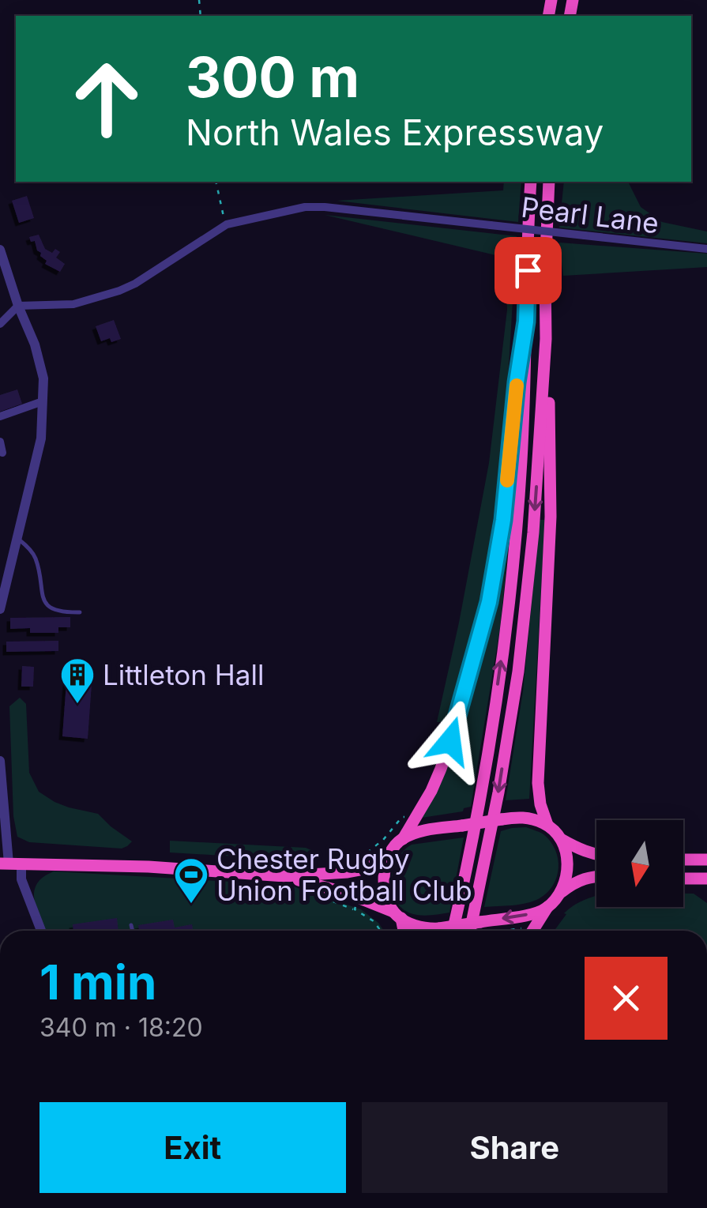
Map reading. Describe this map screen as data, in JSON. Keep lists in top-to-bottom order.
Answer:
{
  "streets": {
    "street": ["Pearl Lane"]
  },
  "places": {
    "building": ["Littleton Hall"],
    "sports": ["Chester Rugby Union Football Club"]
  },
  "north": "bottom",
  "page": {
    "turn": ["300 m", "North Wales Expressway"],
    "heading": ["1 min", "340 m · 18:20"],
    "buttons": ["Exit", "Share"]
  }
}
